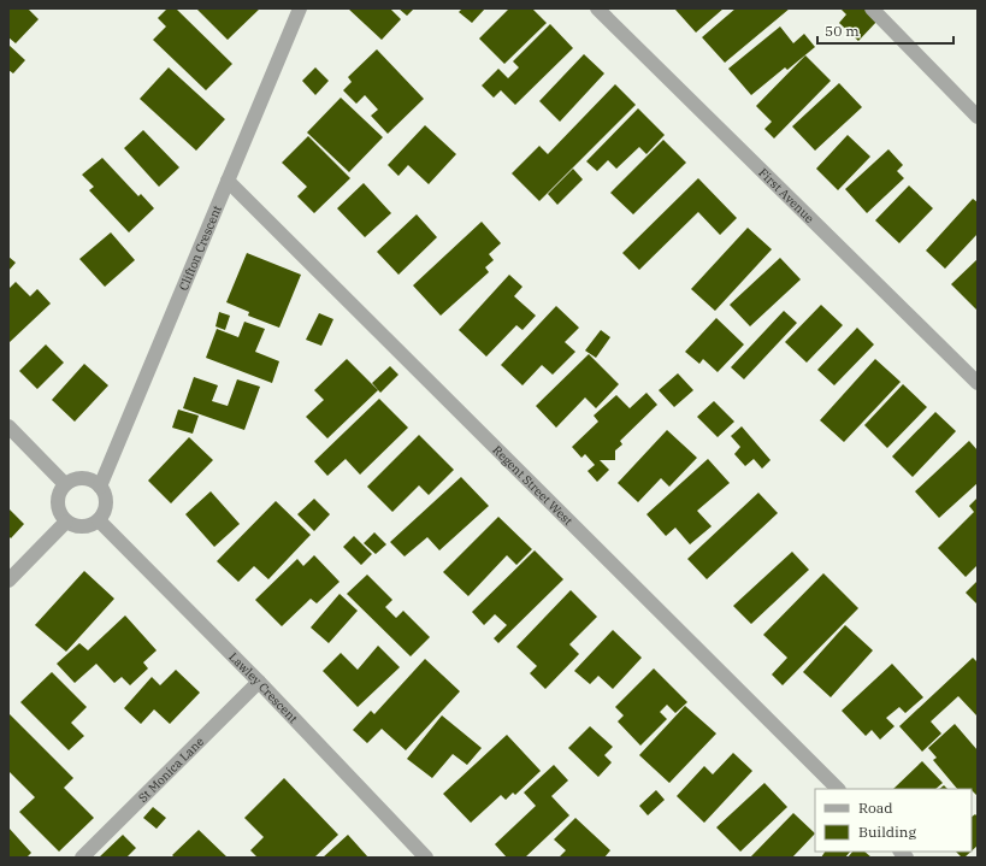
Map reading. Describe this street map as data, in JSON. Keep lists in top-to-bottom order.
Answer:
{
  "streets": {
    "street": [
      "First Avenue",
      "Clifton Crescent",
      "Regent Street West",
      "Lawley Crescent",
      "St Monica Lane"
    ]
  },
  "crossings": [
    ["Clifton Crescent", "Regent Street West"],
    ["Clifton Crescent", "Lawley Crescent"],
    ["Lawley Crescent", "St Monica Lane"]
  ],
  "legend": ["Road", "Building"],
  "scale_bar": "50 m"
}
